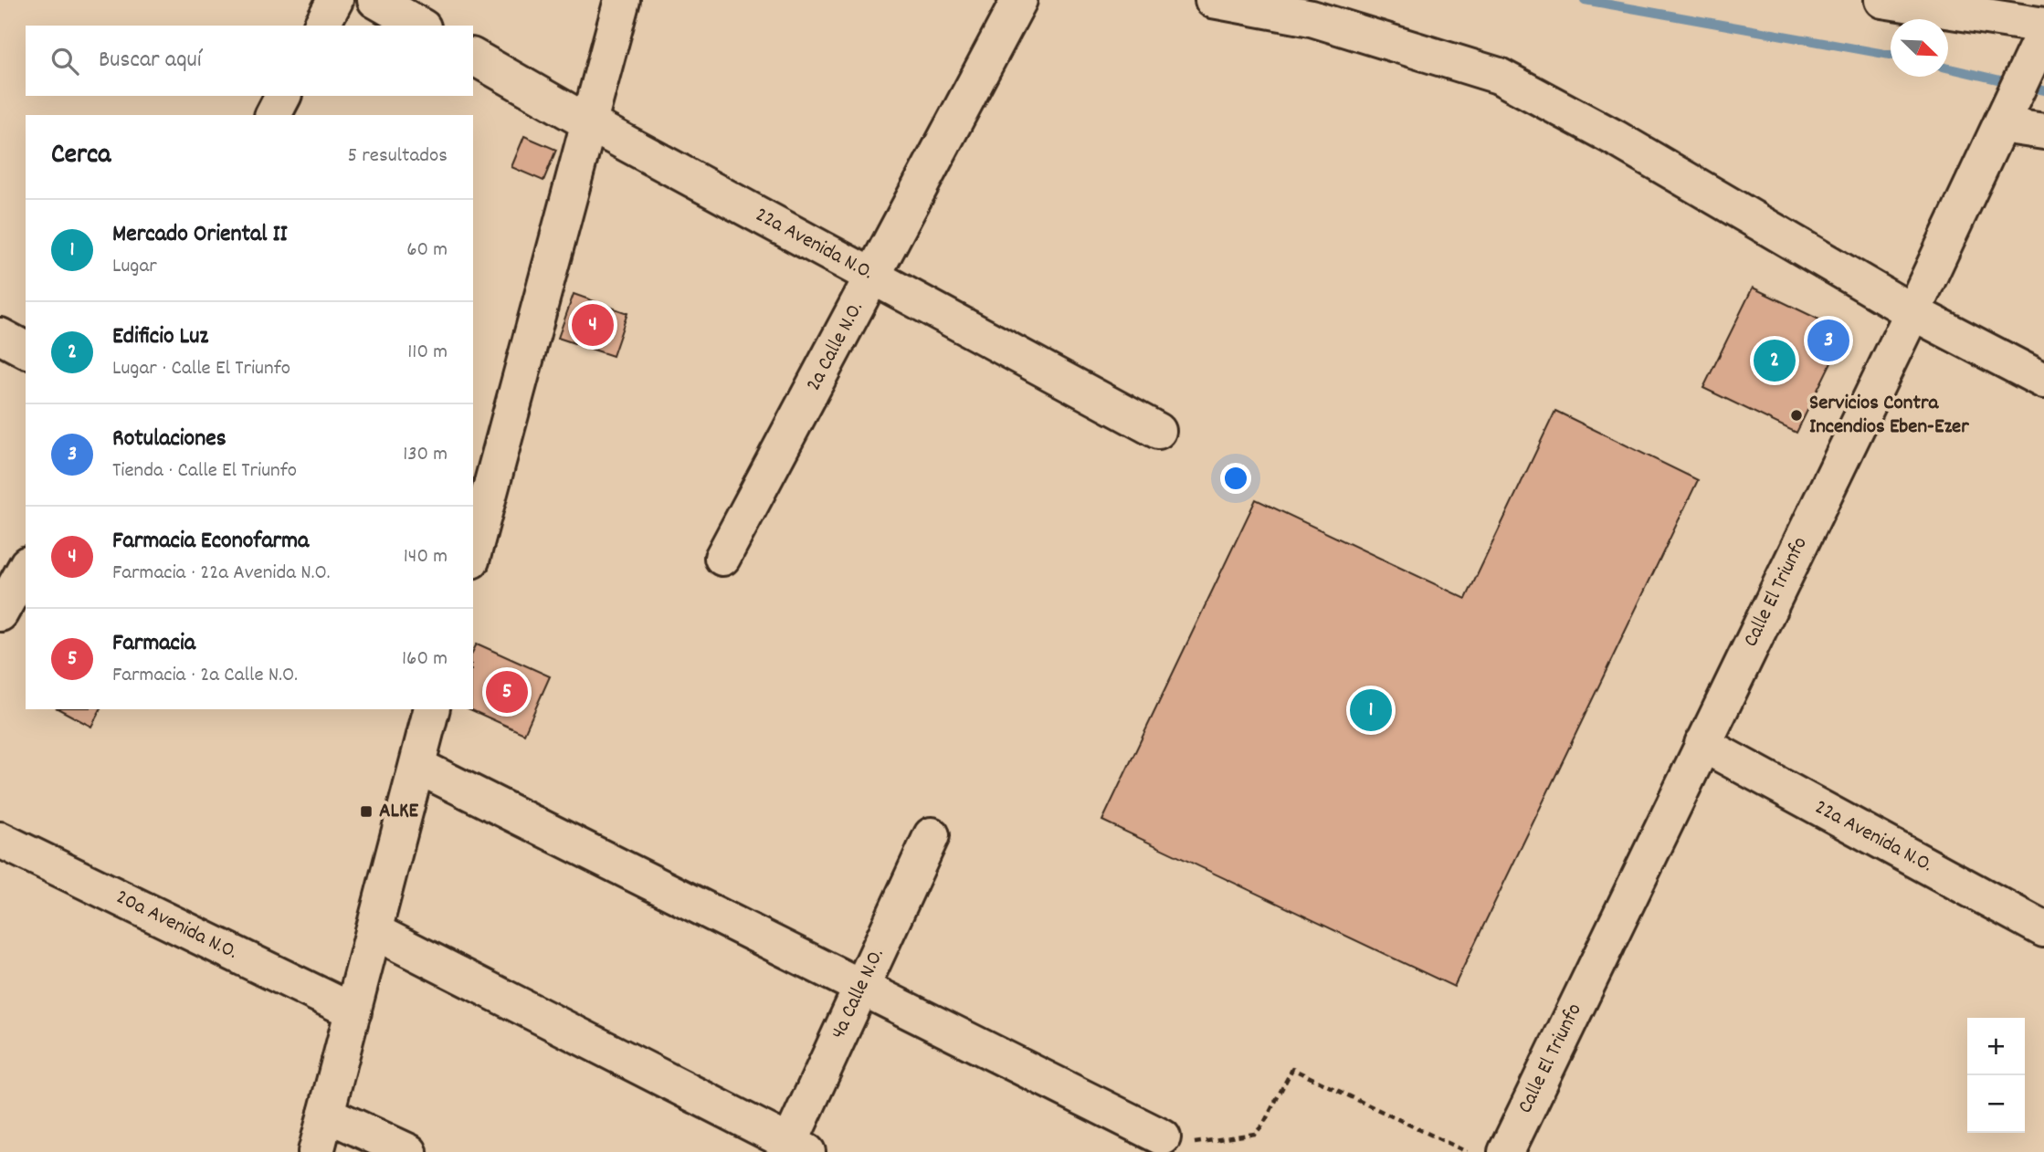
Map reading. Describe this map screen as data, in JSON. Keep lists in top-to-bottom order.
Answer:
{
  "streets": {
    "street": [
      "22a Avenida N.O.",
      "2a Calle N.O.",
      "Calle El Triunfo",
      "20a Avenida N.O.",
      "4a Calle N.O."
    ]
  },
  "crossings": [
    ["22a Avenida N.O.", "2a Calle N.O."],
    ["22a Avenida N.O.", "Calle El Triunfo"]
  ],
  "places": {
    "other": ["Servicios Contra Incendios Eben-Ezer"],
    "transit": ["ALKE"]
  },
  "north": "bottom right",
  "page": {
    "search": "Buscar aquí",
    "heading": ["Cerca", "5 resultados"],
    "list": [
      {
        "mark": "1",
        "name": "Mercado Oriental II",
        "note": "Lugar",
        "value": "60 m"
      },
      {
        "mark": "2",
        "name": "Edificio Luz",
        "note": "Lugar · Calle El Triunfo",
        "value": "110 m"
      },
      {
        "mark": "3",
        "name": "Rotulaciones",
        "note": "Tienda · Calle El Triunfo",
        "value": "130 m"
      },
      {
        "mark": "4",
        "name": "Farmacia Econofarma",
        "note": "Farmacia · 22a Avenida N.O.",
        "value": "140 m"
      },
      {
        "mark": "5",
        "name": "Farmacia",
        "note": "Farmacia · 2a Calle N.O.",
        "value": "160 m"
      }
    ],
    "pins": [
      "4",
      "3",
      "2",
      "5",
      "1"
    ],
    "map_buttons": ["+", "−"]
  }
}
